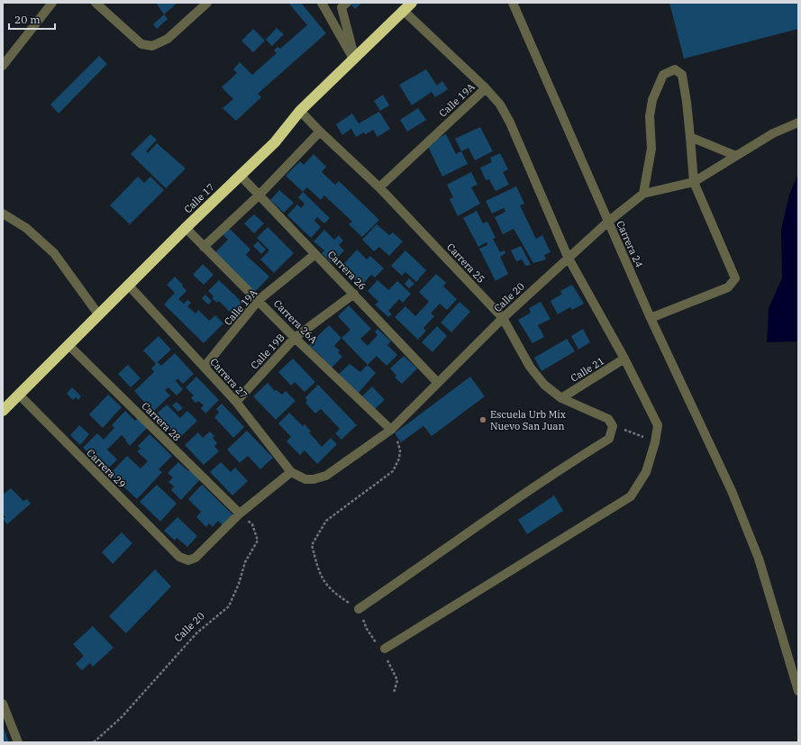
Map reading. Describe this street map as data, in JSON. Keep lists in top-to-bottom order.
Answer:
{
  "streets": {
    "highway": ["Calle 17"],
    "street": [
      "Calle 19A",
      "Carrera 24",
      "Carrera 25",
      "Carrera 26",
      "Calle 20",
      "Carrera 26A",
      "Calle 19B",
      "Calle 21",
      "Carrera 27",
      "Carrera 28",
      "Carrera 29"
    ]
  },
  "crossings": [
    ["Calle 19A", "Carrera 25"],
    ["Calle 19A", "Carrera 26"],
    ["Calle 19A", "Carrera 26A"],
    ["Calle 19A", "Carrera 27"],
    ["Calle 17", "Carrera 25"],
    ["Calle 17", "Carrera 26"],
    ["Calle 17", "Carrera 26A"],
    ["Calle 17", "Carrera 27"],
    ["Calle 17", "Carrera 28"],
    ["Calle 17", "Carrera 29"],
    ["Carrera 24", "Calle 20"],
    ["Carrera 25", "Calle 20"],
    ["Carrera 25", "Calle 21"],
    ["Carrera 26", "Calle 20"],
    ["Carrera 26", "Calle 19B"],
    ["Calle 20", "Carrera 26A"],
    ["Calle 20", "Carrera 27"],
    ["Calle 20", "Carrera 28"],
    ["Calle 20", "Carrera 29"],
    ["Carrera 26A", "Calle 19B"],
    ["Calle 19B", "Carrera 27"],
    ["Carrera 28", "Carrera 29"]
  ],
  "places": ["Escuela Urb Mix Nuevo San Juan"],
  "scale_bar": "20 m"
}
